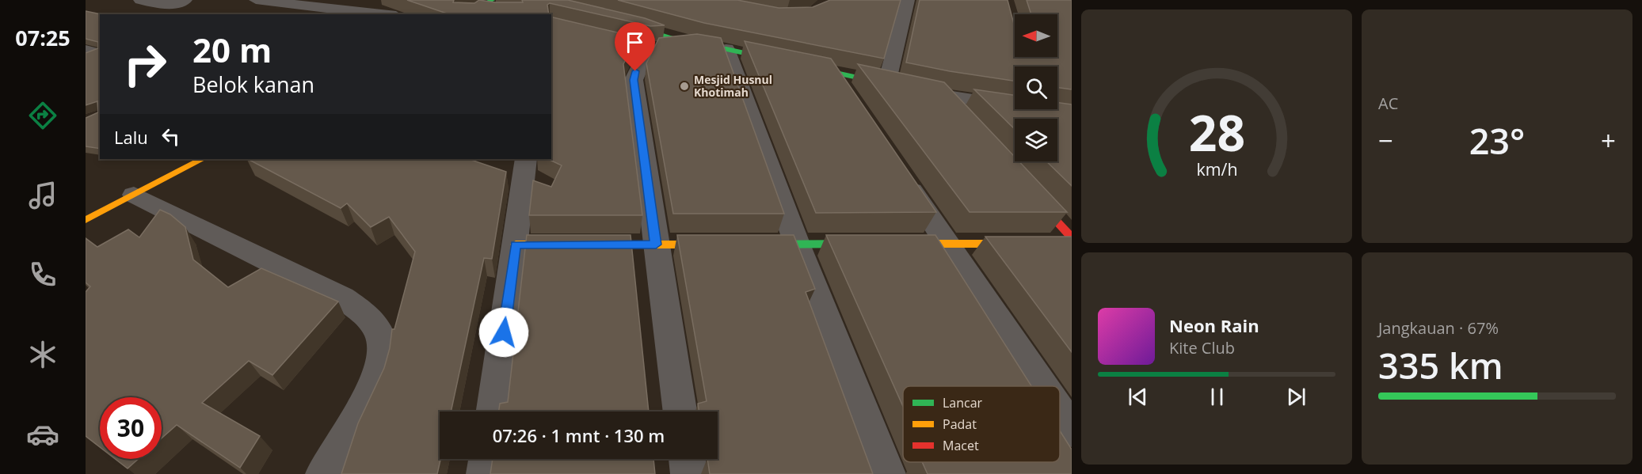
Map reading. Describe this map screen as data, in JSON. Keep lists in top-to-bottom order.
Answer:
{
  "places": ["Mesjid Husnul Khotimah"],
  "legend": ["Lancar", "Padat", "Macet"],
  "north": "left",
  "page": {
    "tabs": "07:25",
    "tile": [
      "AC",
      ["Jangkauan · 67%", "335 km"]
    ],
    "turn": ["20 m", "Belok kanan"],
    "then": "Lalu",
    "heat": ["−", "23°", "+"],
    "song": ["Neon Rain", "Kite Club"],
    "limit": "30",
    "trip": "07:26 · 1 mnt · 130 m",
    "gauge": ["28", "km/h"]
  }
}
